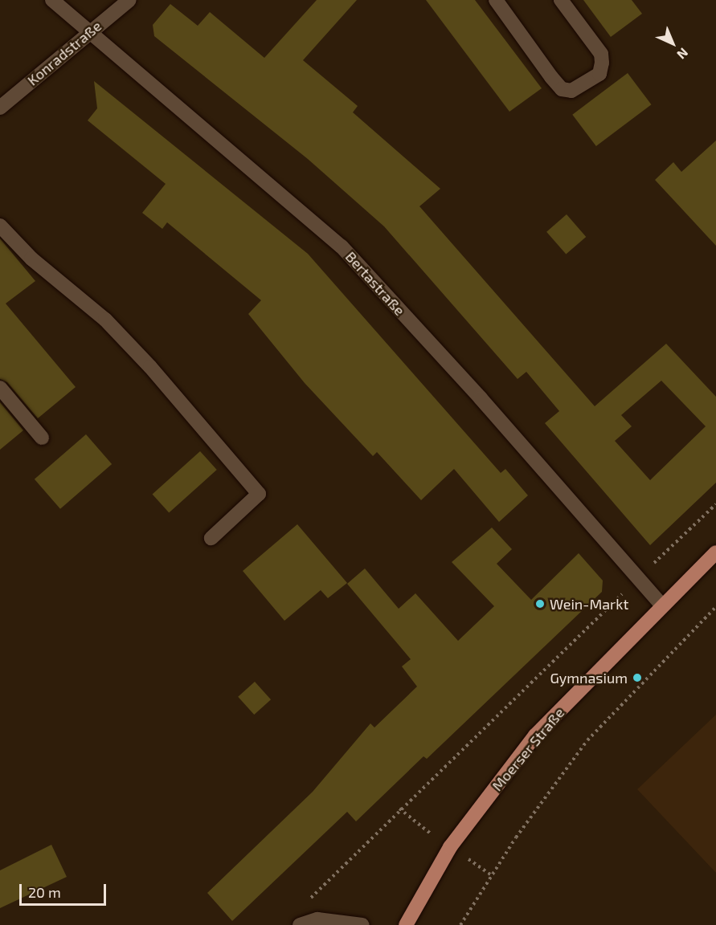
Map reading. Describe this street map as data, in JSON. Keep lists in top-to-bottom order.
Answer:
{
  "streets": {
    "main road": ["Moerser Straße"],
    "street": ["Konradstraße", "Bertastraße"]
  },
  "crossings": [
    ["Konradstraße", "Bertastraße"],
    ["Bertastraße", "Moerser Straße"]
  ],
  "places": ["Wein-Markt", "Gymnasium"],
  "scale_bar": "20 m",
  "north": "bottom right"
}
